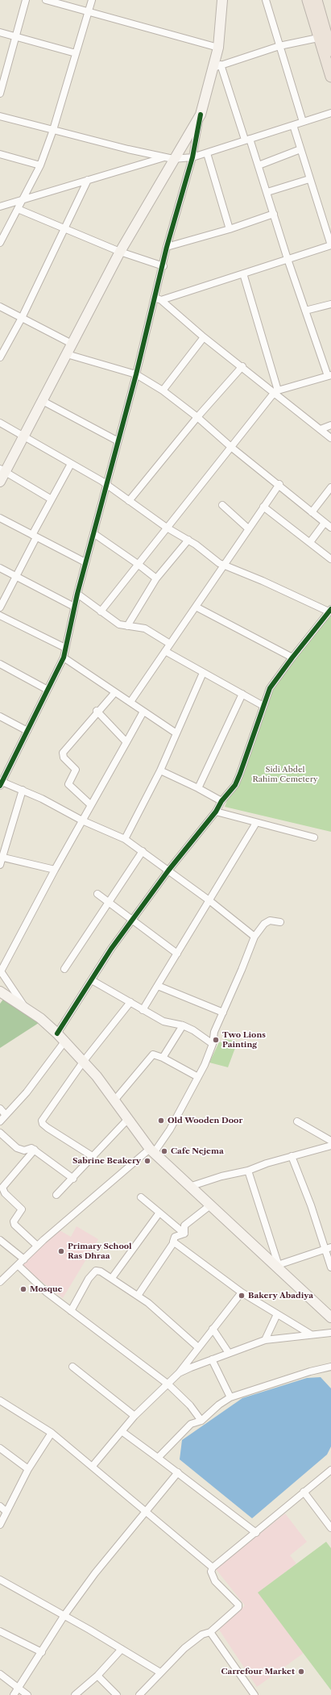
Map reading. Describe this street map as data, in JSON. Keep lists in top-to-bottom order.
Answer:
{
  "parks": ["Sidi Abdel Rahim Cemetery"],
  "places": [
    "Two Lions Painting",
    "Old Wooden Door",
    "Cafe Nejema",
    "Sabrine Beakery",
    "Primary School Ras Dhraa",
    "Mosque",
    "Bakery Abadiya",
    "Carrefour Market"
  ]
}
